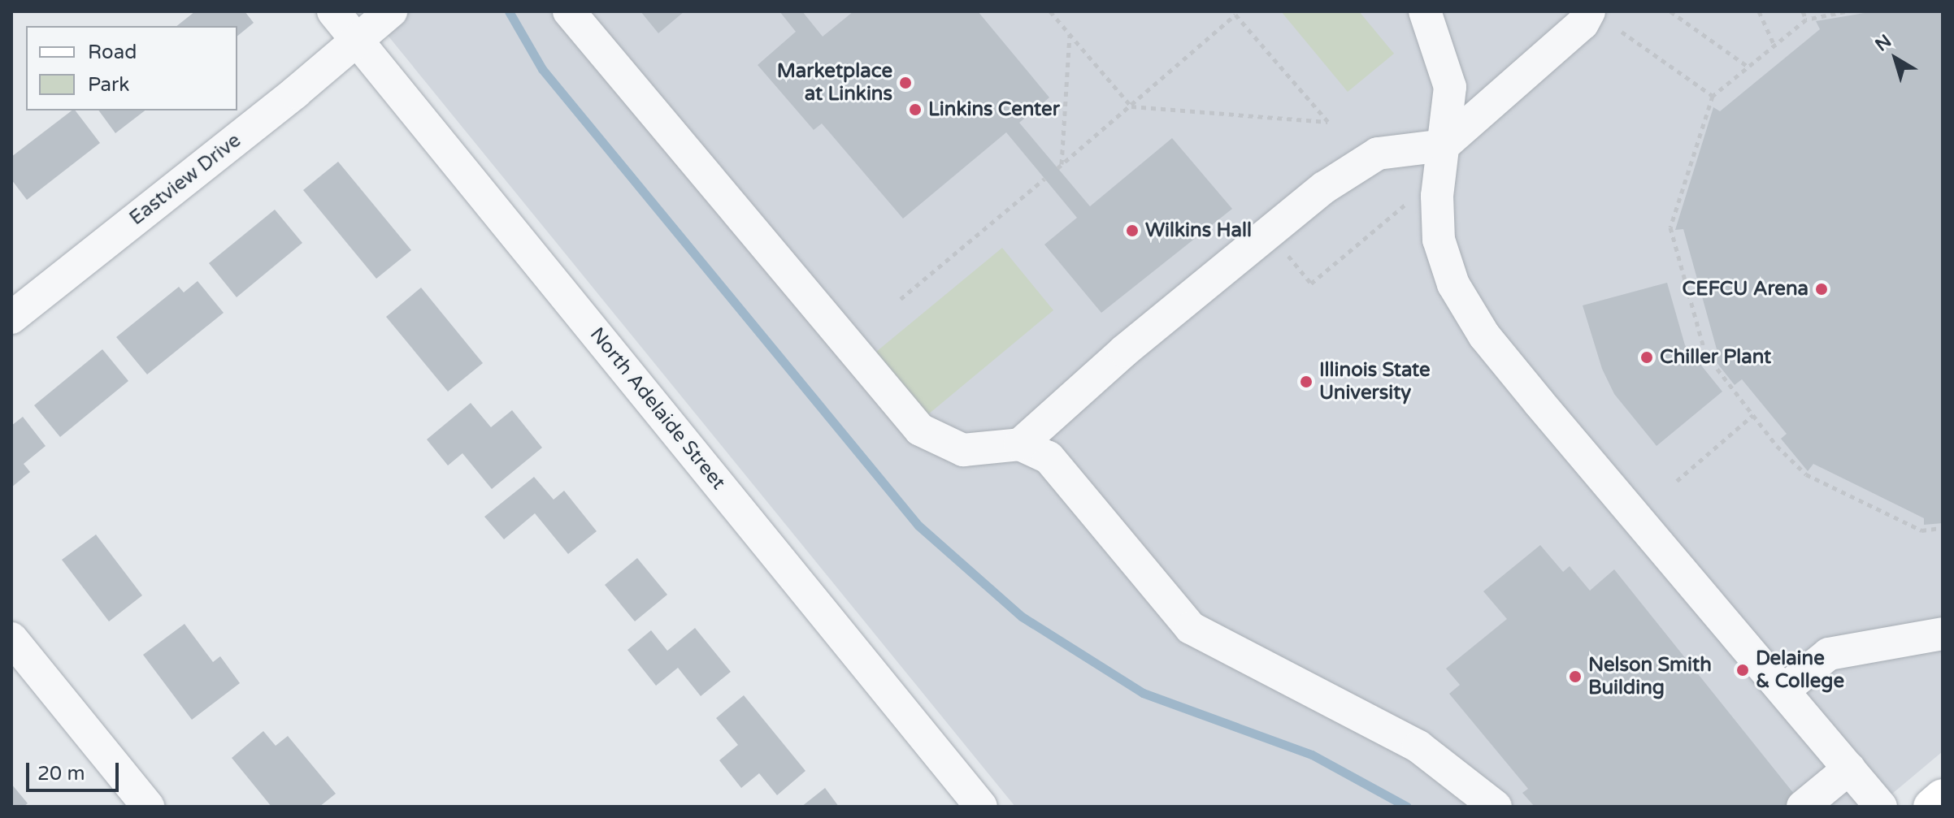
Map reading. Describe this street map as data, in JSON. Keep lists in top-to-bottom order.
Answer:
{
  "streets": {
    "street": ["Eastview Drive", "North Adelaide Street"]
  },
  "crossings": [
    ["Eastview Drive", "North Adelaide Street"]
  ],
  "places": [
    "Marketplace at Linkins",
    "Linkins Center",
    "Wilkins Hall",
    "CEFCU Arena",
    "Chiller Plant",
    "Illinois State University",
    "Delaine & College",
    "Nelson Smith Building"
  ],
  "legend": ["Road", "Park"],
  "scale_bar": "20 m",
  "north": "top left"
}
